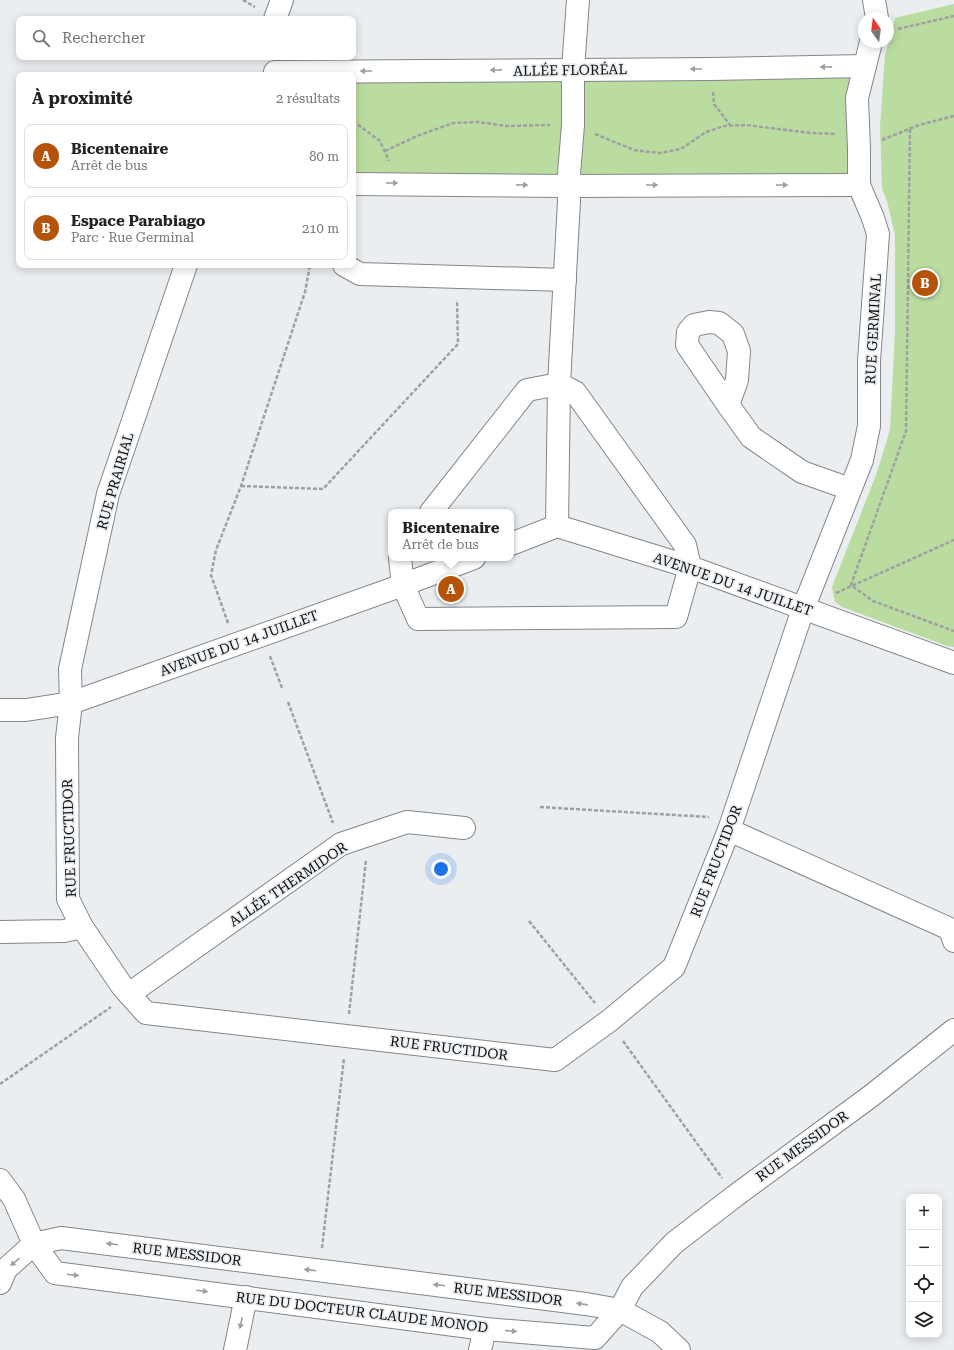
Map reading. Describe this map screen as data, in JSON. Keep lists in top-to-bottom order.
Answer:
{
  "streets": {
    "street": [
      "ALLÉE FLORÉAL",
      "RUE GERMINAL",
      "RUE PRAIRIAL",
      "AVENUE DU 14 JUILLET",
      "RUE FRUCTIDOR",
      "ALLÉE THERMIDOR",
      "RUE MESSIDOR",
      "RUE DU DOCTEUR CLAUDE MONOD"
    ]
  },
  "crossings": [
    ["ALLÉE FLORÉAL", "RUE GERMINAL"],
    ["RUE GERMINAL", "AVENUE DU 14 JUILLET"],
    ["RUE GERMINAL", "RUE FRUCTIDOR"],
    ["RUE PRAIRIAL", "AVENUE DU 14 JUILLET"],
    ["RUE PRAIRIAL", "RUE FRUCTIDOR"],
    ["AVENUE DU 14 JUILLET", "RUE FRUCTIDOR"],
    ["RUE FRUCTIDOR", "ALLÉE THERMIDOR"],
    ["RUE MESSIDOR", "RUE DU DOCTEUR CLAUDE MONOD"]
  ],
  "one_way": ["RUE MESSIDOR", "RUE DU DOCTEUR CLAUDE MONOD"],
  "north": "top",
  "page": {
    "search": "Rechercher",
    "heading": ["À proximité", "2 résultats"],
    "list": [
      {
        "mark": "A",
        "name": "Bicentenaire",
        "note": "Arrêt de bus",
        "value": "80 m"
      },
      {
        "mark": "B",
        "name": "Espace Parabiago",
        "note": "Parc · Rue Germinal",
        "value": "210 m"
      }
    ],
    "pins": ["B", "A"],
    "popup": ["Bicentenaire", "Arrêt de bus"],
    "map_buttons": ["+", "−"]
  }
}
